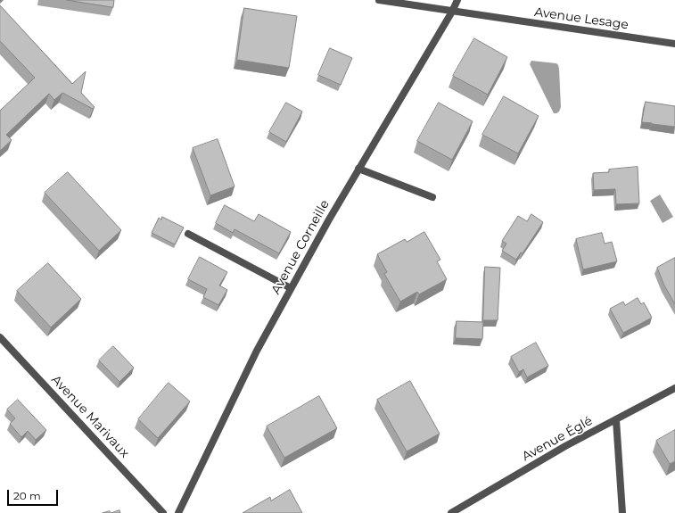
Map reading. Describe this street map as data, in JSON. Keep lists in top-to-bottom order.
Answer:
{
  "streets": {
    "street": [
      "Avenue Lesage",
      "Avenue Corneille",
      "Avenue Marivaux",
      "Avenue Églé"
    ]
  },
  "crossings": [
    ["Avenue Lesage", "Avenue Corneille"]
  ],
  "scale_bar": "20 m"
}
